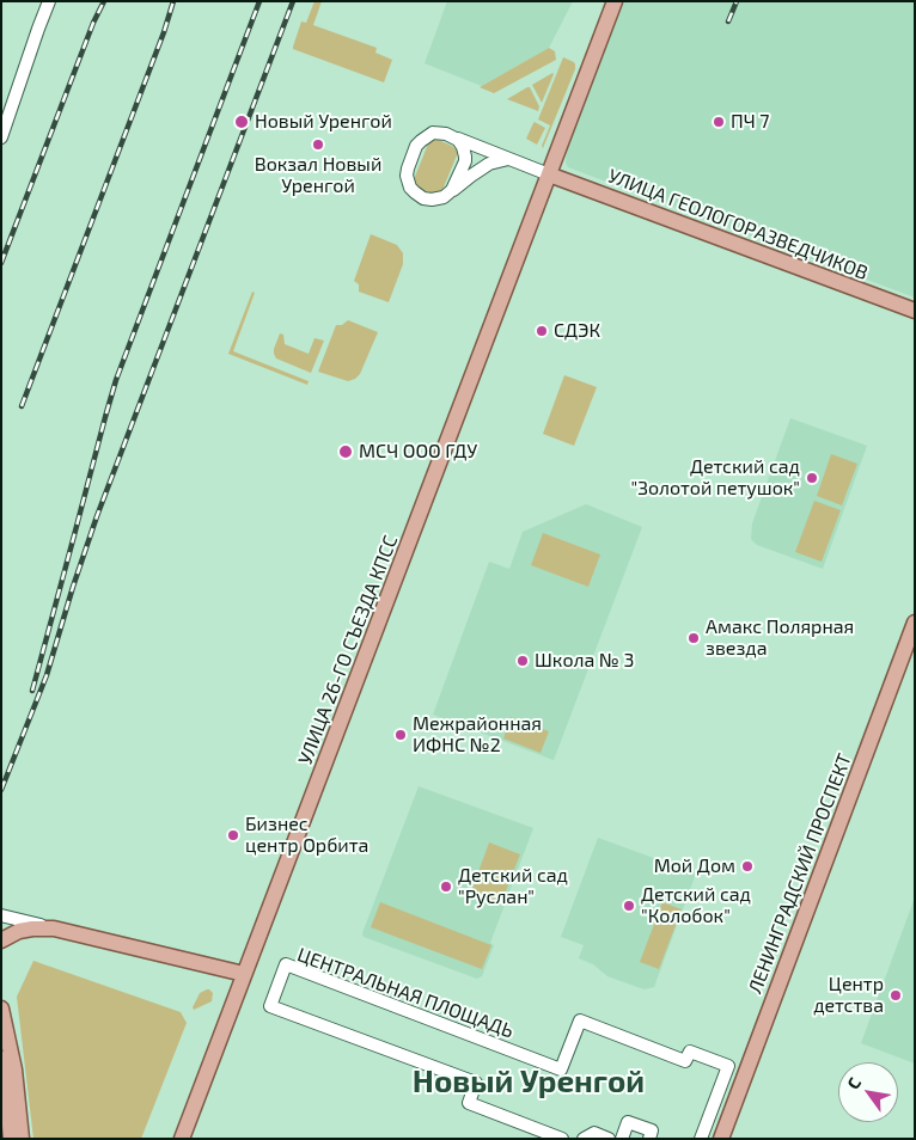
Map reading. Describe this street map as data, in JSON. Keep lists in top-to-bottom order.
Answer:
{
  "streets": {
    "main road": ["УЛИЦА ГЕОЛОГОРАЗВЕДЧИКОВ", "УЛИЦА 26-ГО СЪЕЗДА КПСС", "ЛЕНИНГРАДСКИЙ ПРОСПЕКТ"],
    "street": ["ЦЕНТРАЛЬНАЯ ПЛОЩАДЬ"]
  },
  "crossings": [
    ["УЛИЦА ГЕОЛОГОРАЗВЕДЧИКОВ", "УЛИЦА 26-ГО СЪЕЗДА КПСС"]
  ],
  "districts": ["Новый Уренгой"],
  "places": [
    "Новый Уренгой",
    "ПЧ 7",
    "Вокзал Новый Уренгой",
    "СДЭК",
    "МСЧ ООО ГДУ",
    "Детский сад \"Золотой петушок\"",
    "Амакс Полярная звезда",
    "Школа № 3",
    "Межрайонная ИФНС №2",
    "Бизнес центр Орбита",
    "Мой Дом",
    "Детский сад \"Руслан\"",
    "Детский сад \"Колобок\"",
    "Центр детства"
  ],
  "north": "top left"
}
